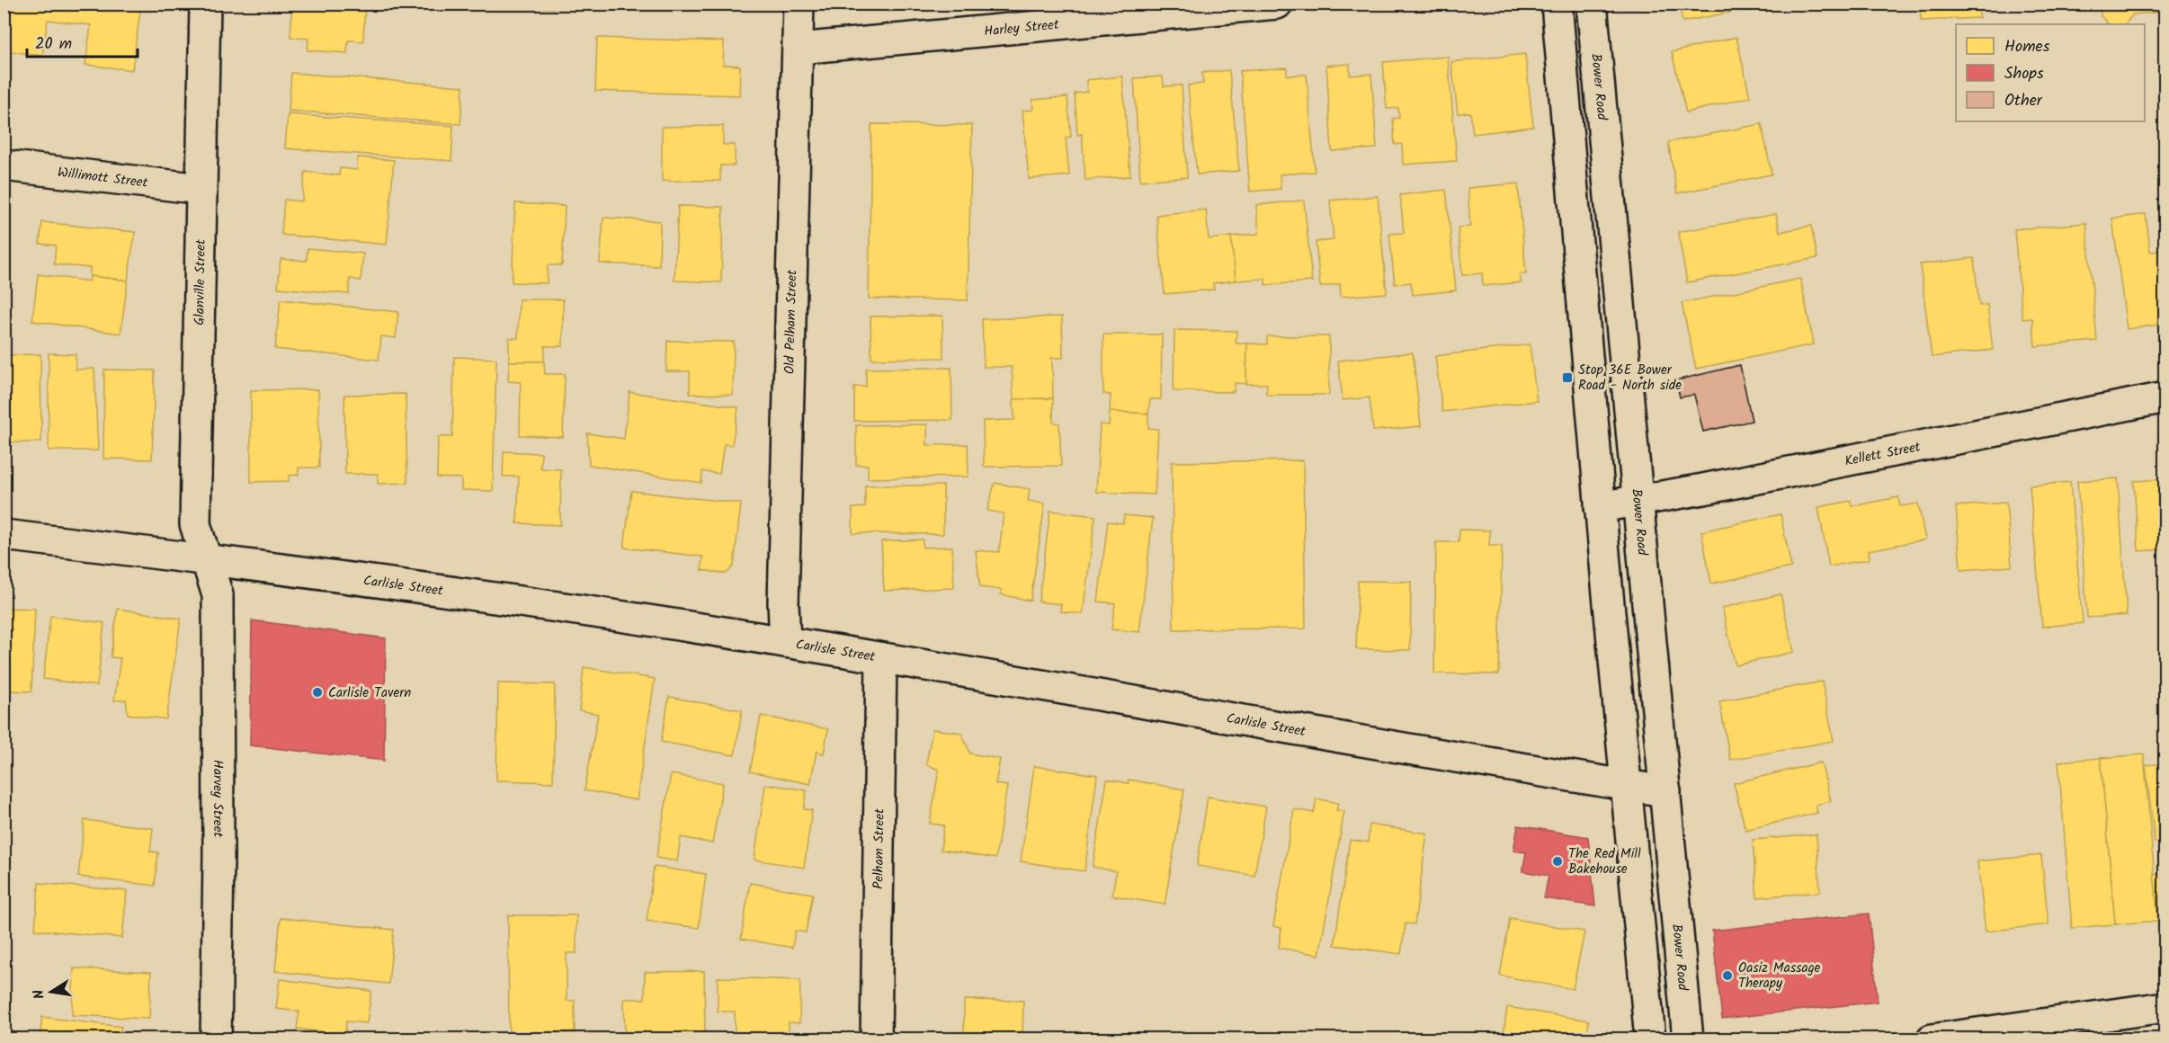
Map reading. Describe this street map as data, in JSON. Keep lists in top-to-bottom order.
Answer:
{
  "streets": {
    "street": [
      "Harley Street",
      "Bower Road",
      "Willimott Street",
      "Glanville Street",
      "Old Pelham Street",
      "Kellett Street",
      "Carlisle Street",
      "Harvey Street",
      "Pelham Street"
    ]
  },
  "crossings": [
    ["Harley Street", "Old Pelham Street"],
    ["Bower Road", "Kellett Street"],
    ["Bower Road", "Carlisle Street"],
    ["Willimott Street", "Glanville Street"],
    ["Glanville Street", "Carlisle Street"],
    ["Glanville Street", "Harvey Street"],
    ["Old Pelham Street", "Carlisle Street"],
    ["Carlisle Street", "Harvey Street"],
    ["Carlisle Street", "Pelham Street"]
  ],
  "places": {
    "transit": ["Stop 36E Bower Road - North side"],
    "other": ["Carlisle Tavern", "The Red Mill Bakehouse", "Oasiz Massage Therapy"]
  },
  "legend": ["Homes", "Shops", "Other"],
  "scale_bar": "20 m",
  "north": "left"
}
